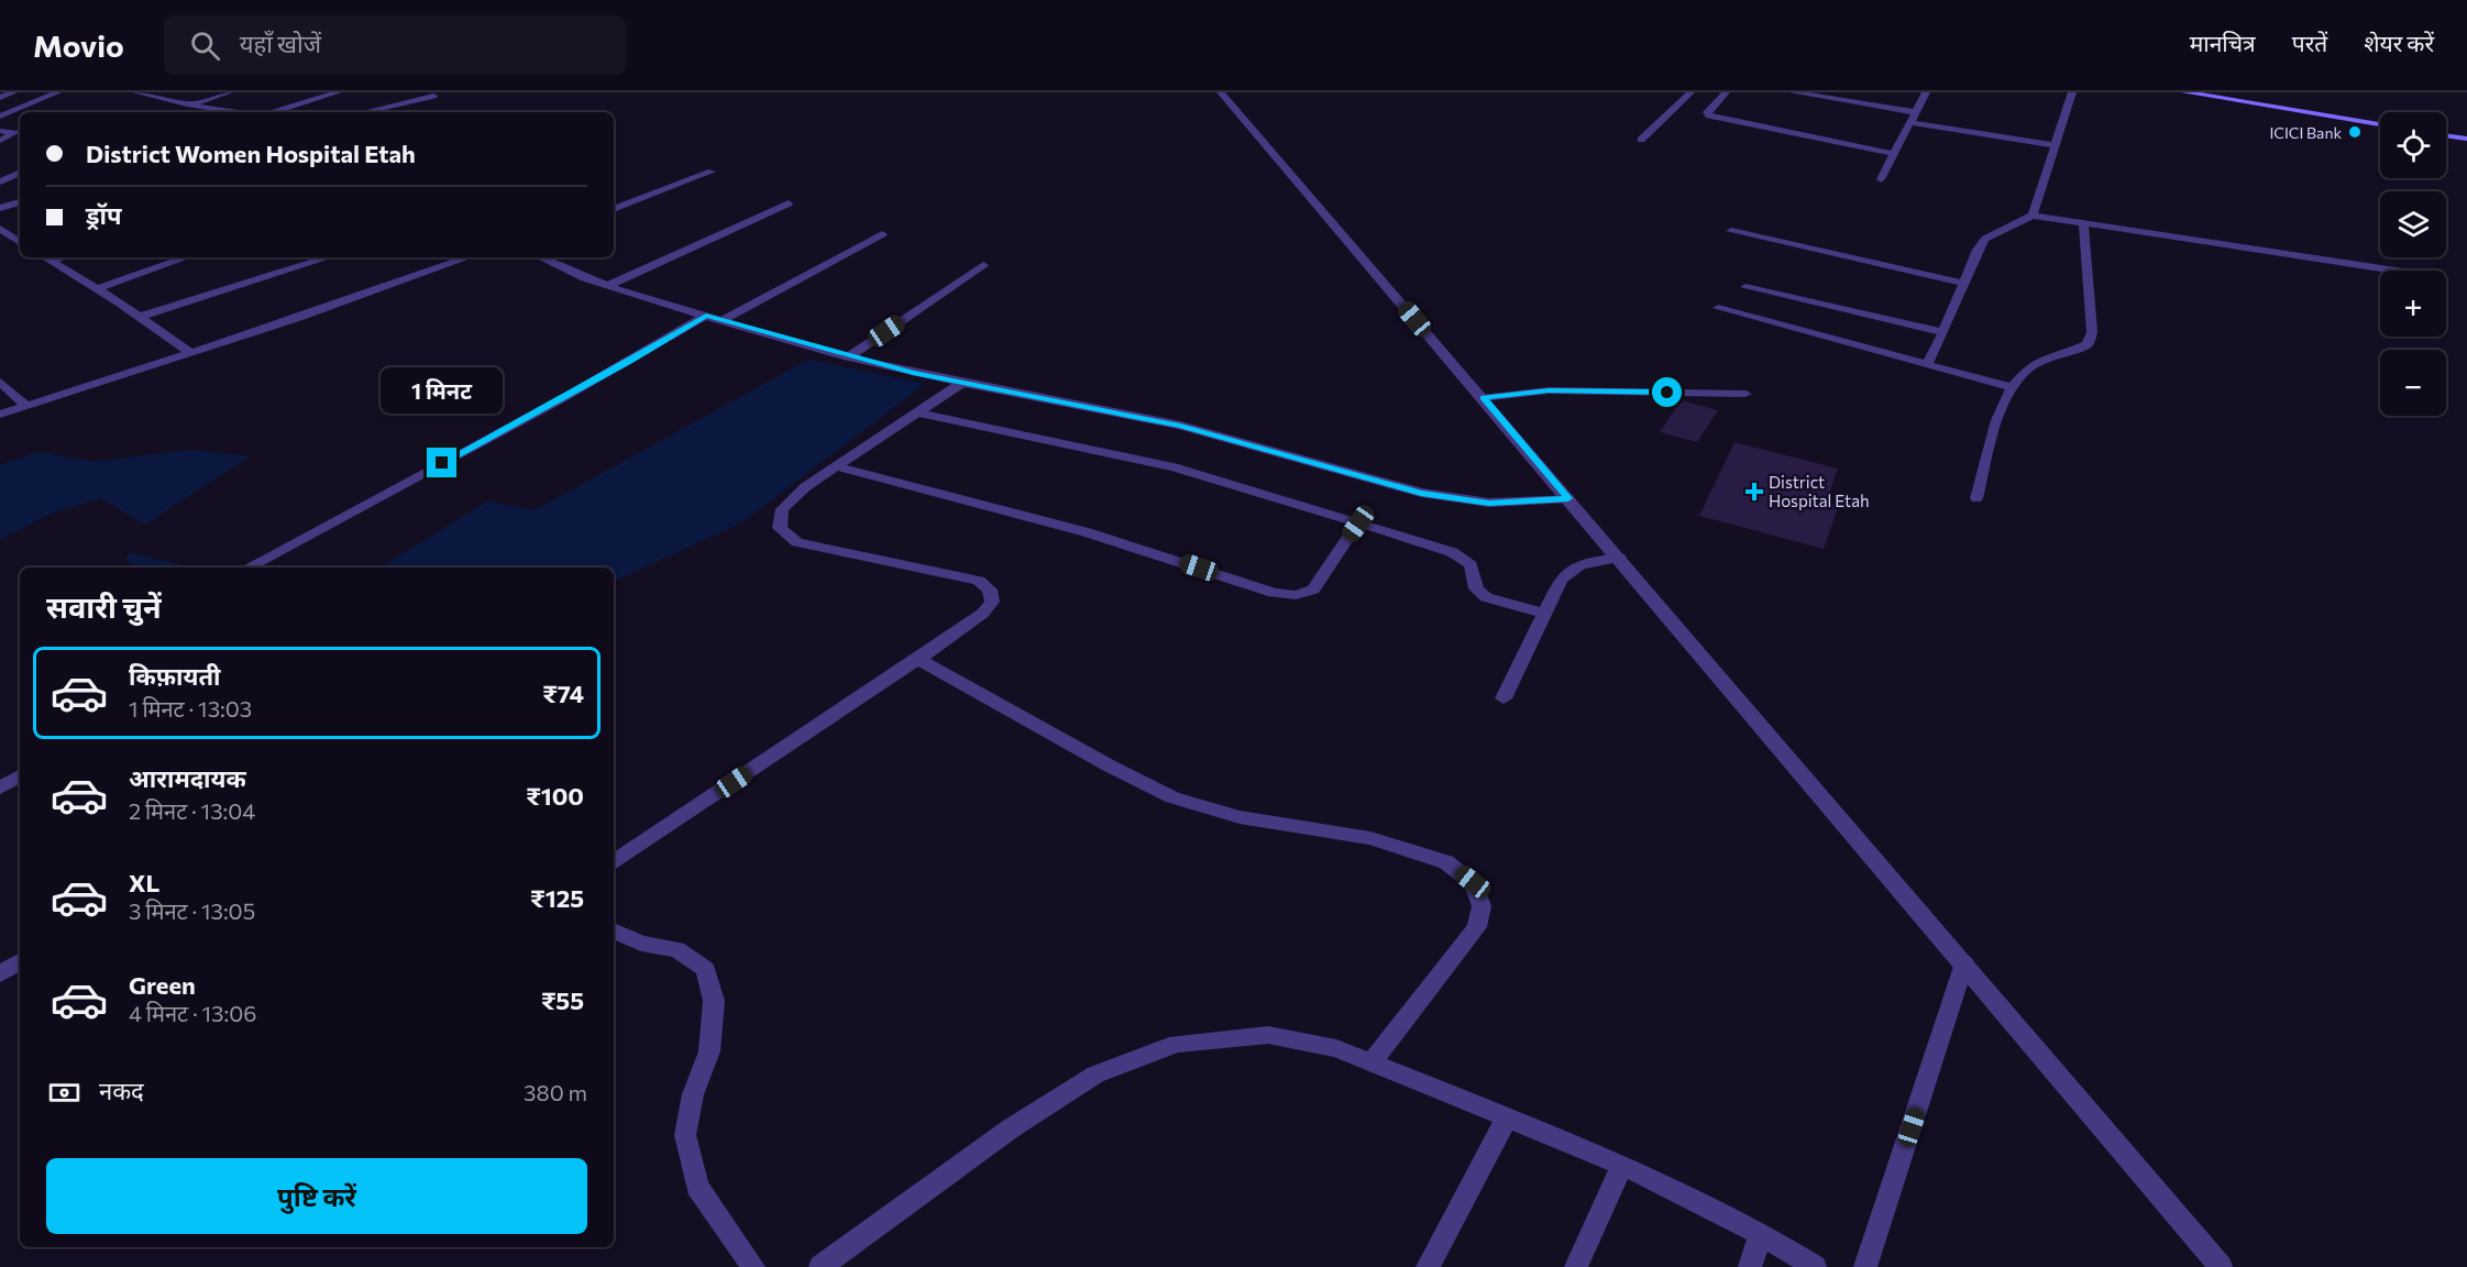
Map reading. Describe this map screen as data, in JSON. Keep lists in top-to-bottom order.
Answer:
{
  "places": {
    "other": ["ICICI Bank"],
    "health": ["District Hospital Etah"]
  },
  "page": {
    "header": "Movio",
    "search": "यहाँ खोजें",
    "nav": ["मानचित्र", "परतें", "शेयर करें"],
    "map_buttons": ["+", "−"],
    "banner": ["District Women Hospital Etah", "ड्रॉप"],
    "bubble": "1 मिनट",
    "heading": "सवारी चुनें",
    "list": [
      {
        "name": "किफ़ायती",
        "note": "1 मिनट · 13:03",
        "value": "₹74"
      },
      {
        "name": "आरामदायक",
        "note": "2 मिनट · 13:04",
        "value": "₹100"
      },
      {
        "name": "XL",
        "note": "3 मिनट · 13:05",
        "value": "₹125"
      },
      {
        "name": "Green",
        "note": "4 मिनट · 13:06",
        "value": "₹55"
      }
    ],
    "pay": ["नकद", "380 m"],
    "buttons": "पुष्टि करें"
  }
}
